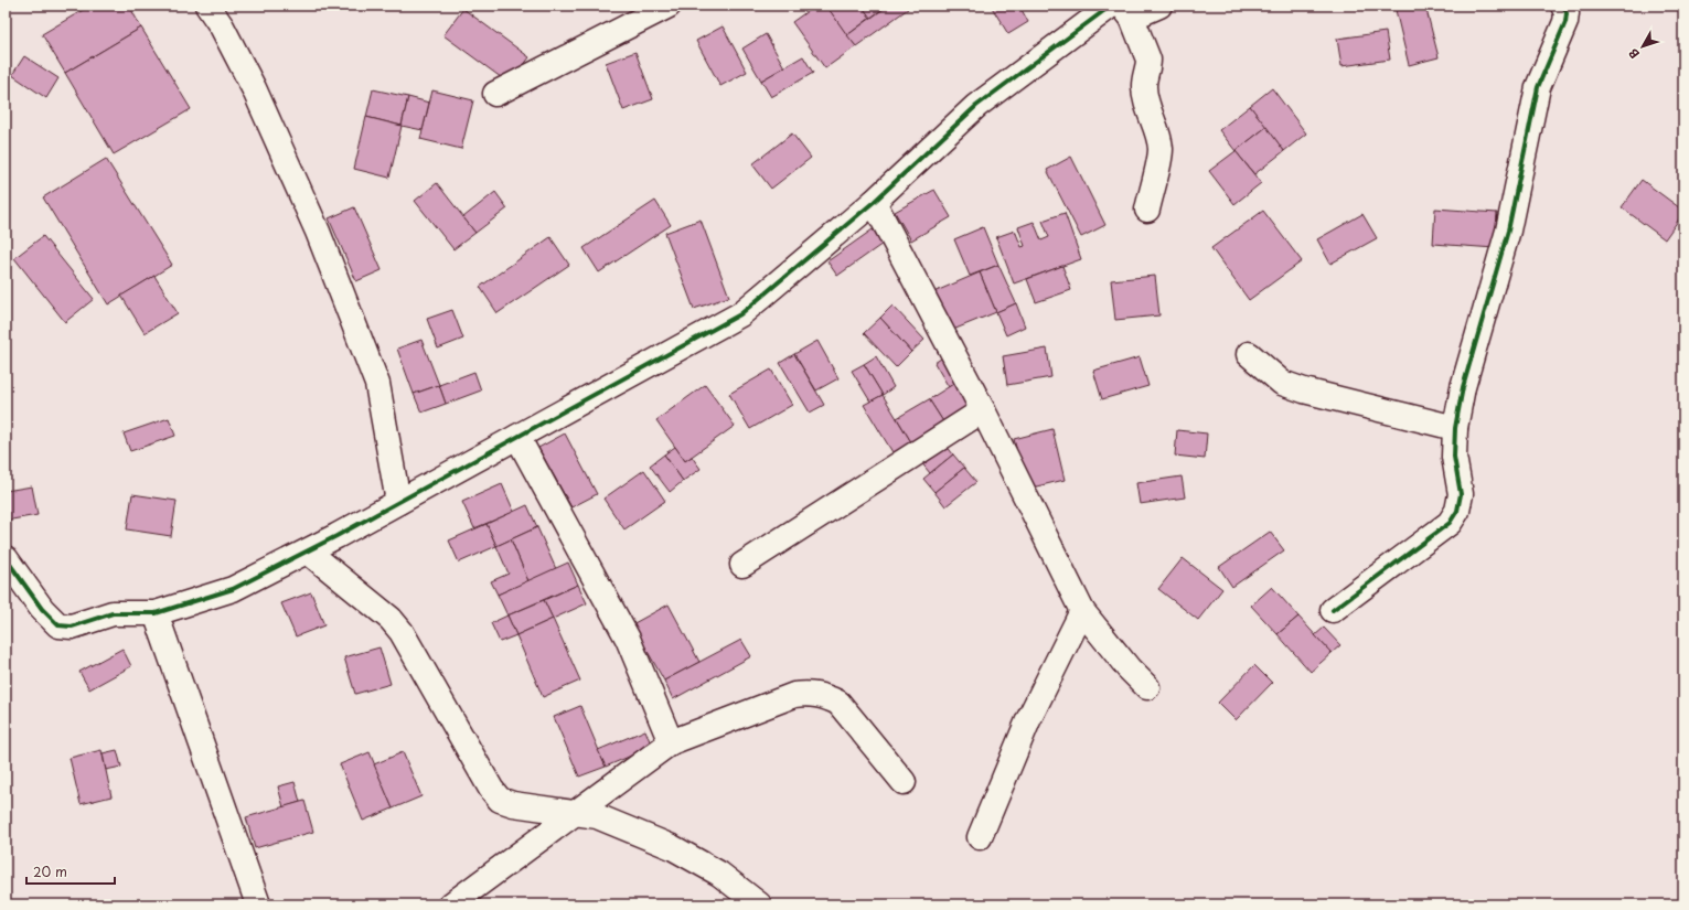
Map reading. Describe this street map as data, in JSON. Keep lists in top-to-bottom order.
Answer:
{
  "scale_bar": "20 m",
  "north": "bottom left"
}
